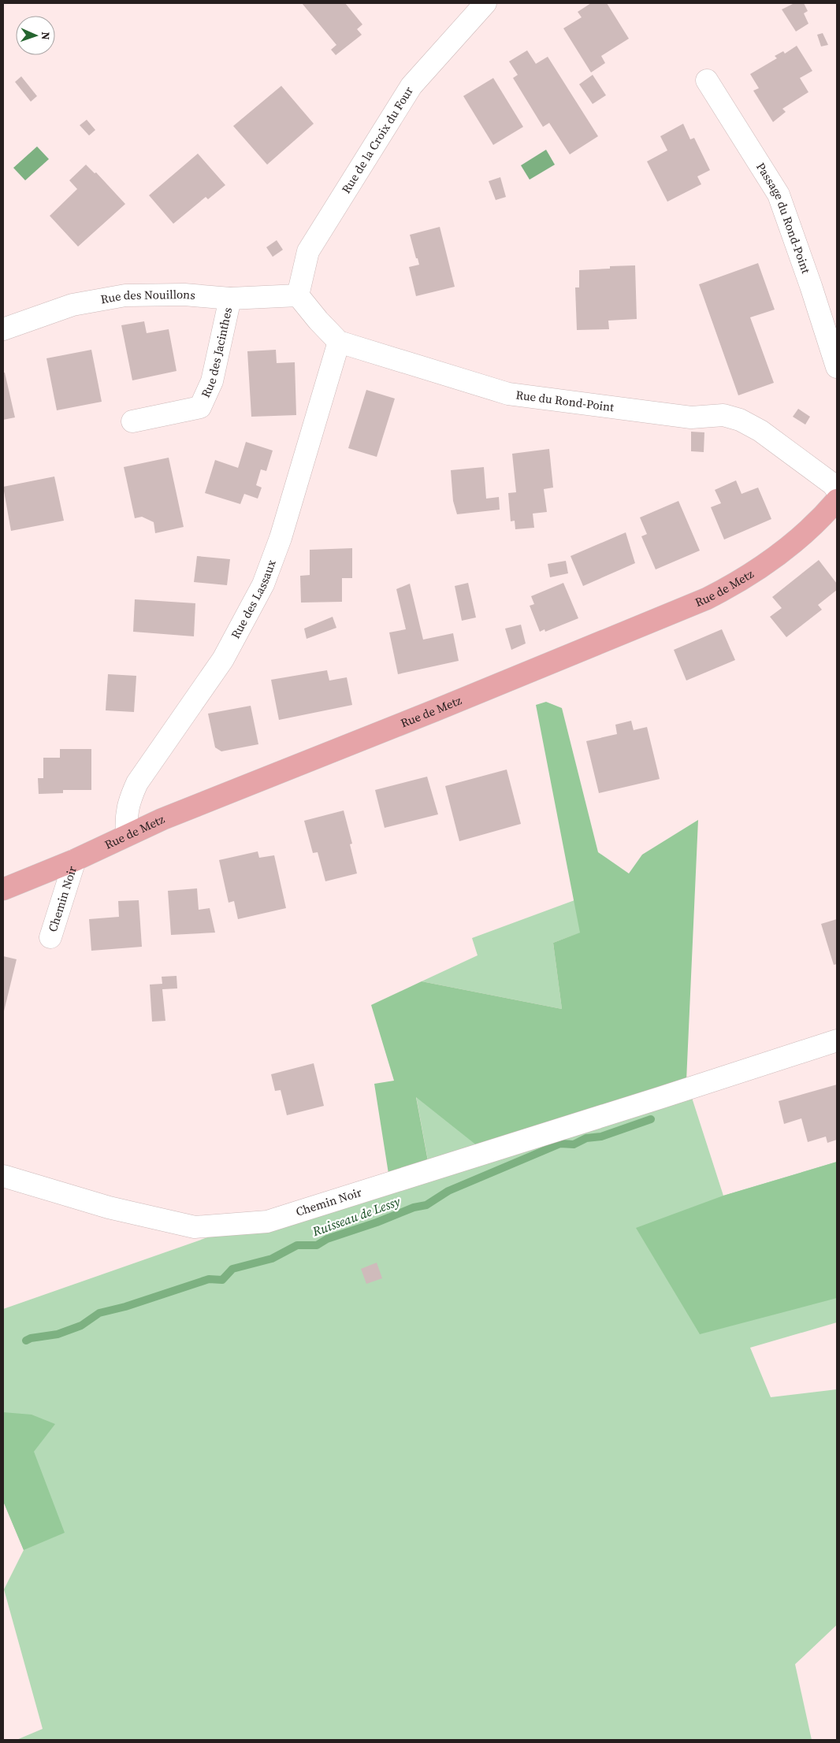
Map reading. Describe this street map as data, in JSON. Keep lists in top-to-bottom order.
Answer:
{
  "streets": {
    "main road": ["Rue de Metz"],
    "street": [
      "Rue de la Croix du Four",
      "Passage du Rond-Point",
      "Rue des Nouillons",
      "Rue des Jacinthes",
      "Rue du Rond-Point",
      "Rue des Lassaux",
      "Chemin Noir"
    ]
  },
  "crossings": [
    ["Rue de la Croix du Four", "Rue des Nouillons"],
    ["Rue de la Croix du Four", "Rue du Rond-Point"],
    ["Rue des Nouillons", "Rue des Jacinthes"],
    ["Rue des Nouillons", "Rue du Rond-Point"],
    ["Rue du Rond-Point", "Rue des Lassaux"],
    ["Rue de Metz", "Rue des Lassaux"],
    ["Rue de Metz", "Chemin Noir"]
  ],
  "water": ["Ruisseau de Lessy"],
  "north": "right"
}
